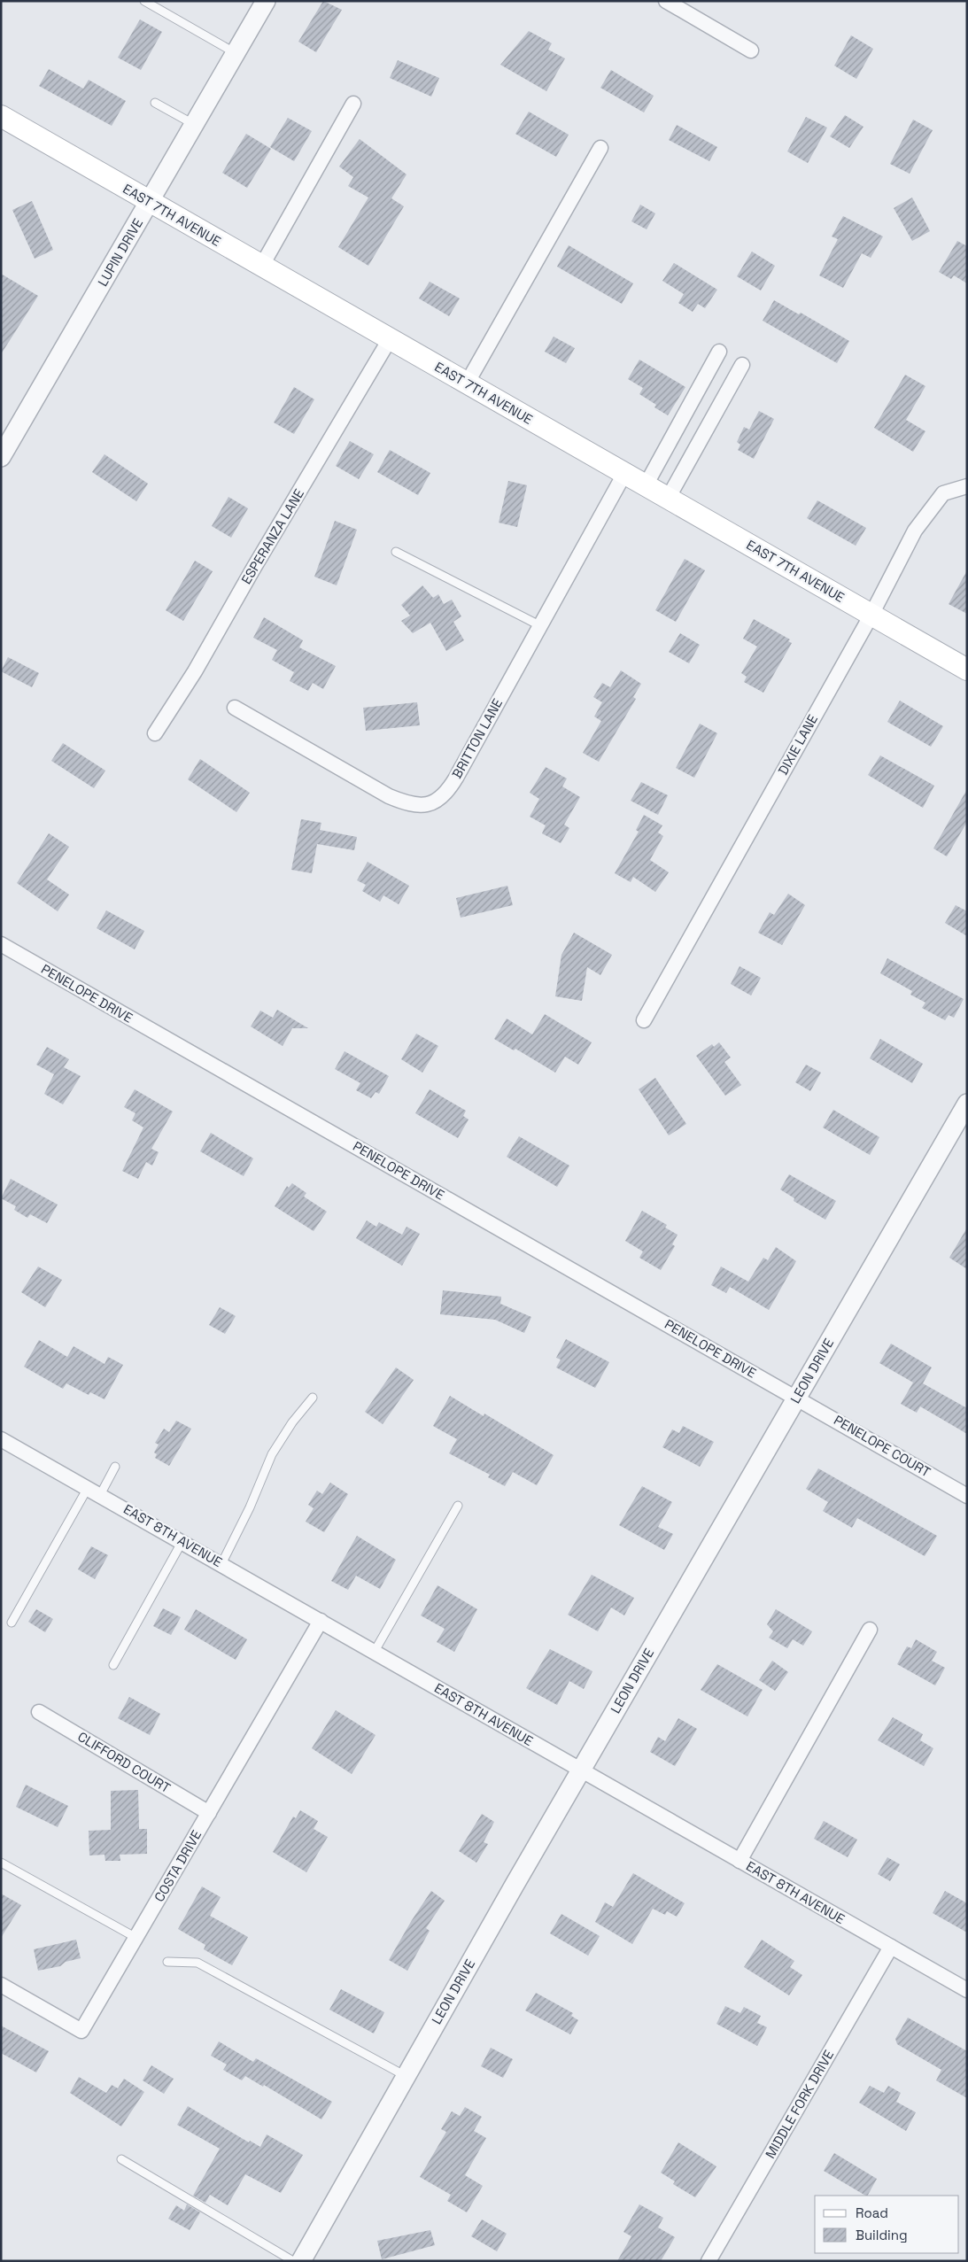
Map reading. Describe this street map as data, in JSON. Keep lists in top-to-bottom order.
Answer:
{
  "streets": {
    "main road": ["EAST 7TH AVENUE"],
    "street": [
      "LUPIN DRIVE",
      "ESPERANZA LANE",
      "BRITTON LANE",
      "DIXIE LANE",
      "PENELOPE DRIVE",
      "LEON DRIVE",
      "PENELOPE COURT",
      "EAST 8TH AVENUE",
      "CLIFFORD COURT",
      "COSTA DRIVE",
      "MIDDLE FORK DRIVE"
    ]
  },
  "crossings": [
    ["EAST 7TH AVENUE", "LUPIN DRIVE"],
    ["EAST 7TH AVENUE", "ESPERANZA LANE"],
    ["EAST 7TH AVENUE", "BRITTON LANE"],
    ["EAST 7TH AVENUE", "DIXIE LANE"],
    ["PENELOPE DRIVE", "LEON DRIVE"],
    ["PENELOPE DRIVE", "PENELOPE COURT"],
    ["LEON DRIVE", "PENELOPE COURT"],
    ["LEON DRIVE", "EAST 8TH AVENUE"],
    ["EAST 8TH AVENUE", "COSTA DRIVE"],
    ["EAST 8TH AVENUE", "MIDDLE FORK DRIVE"],
    ["CLIFFORD COURT", "COSTA DRIVE"]
  ],
  "legend": ["Road", "Building"]
}
